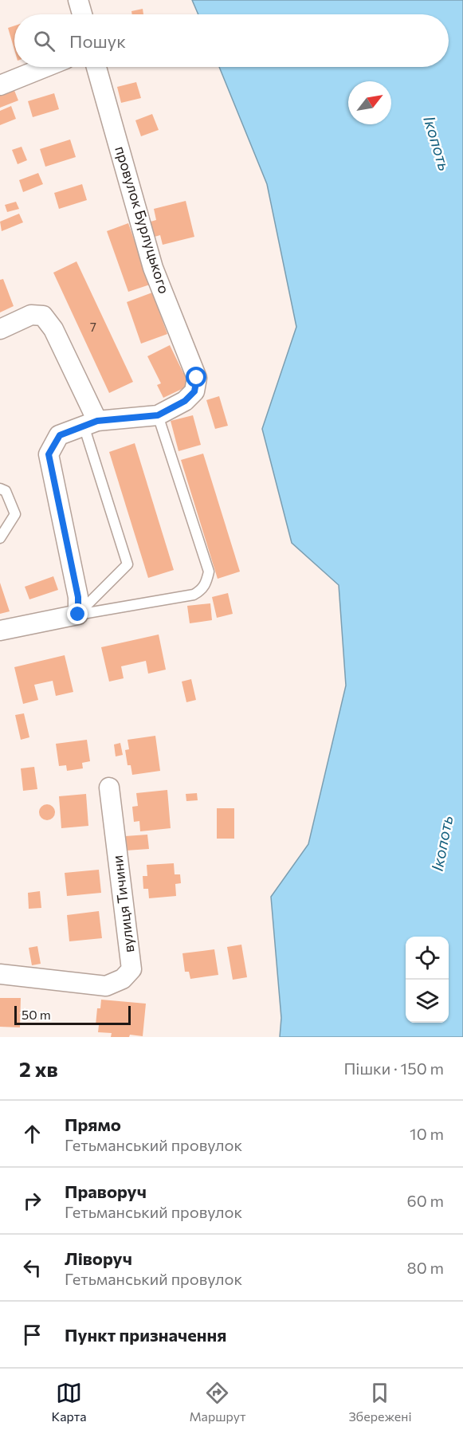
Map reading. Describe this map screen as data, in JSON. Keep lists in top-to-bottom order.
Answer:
{
  "streets": {
    "street": ["провулок Бурлуцького", "вулиця Тичини"]
  },
  "water": ["Ікопоть"],
  "house_numbers": ["7"],
  "scale_bar": "50 m",
  "north": "top right",
  "page": {
    "search": "Пошук",
    "scale": "50 m",
    "heading": ["2 хв", "Пішки · 150 m"],
    "list": [
      ["Прямо", "Гетьманський провулок", "10 m"],
      ["Праворуч", "Гетьманський провулок", "60 m"],
      ["Ліворуч", "Гетьманський провулок", "80 m"],
      "Пункт призначення"
    ],
    "nav": ["Карта", "Маршрут", "Збережені"]
  }
}
